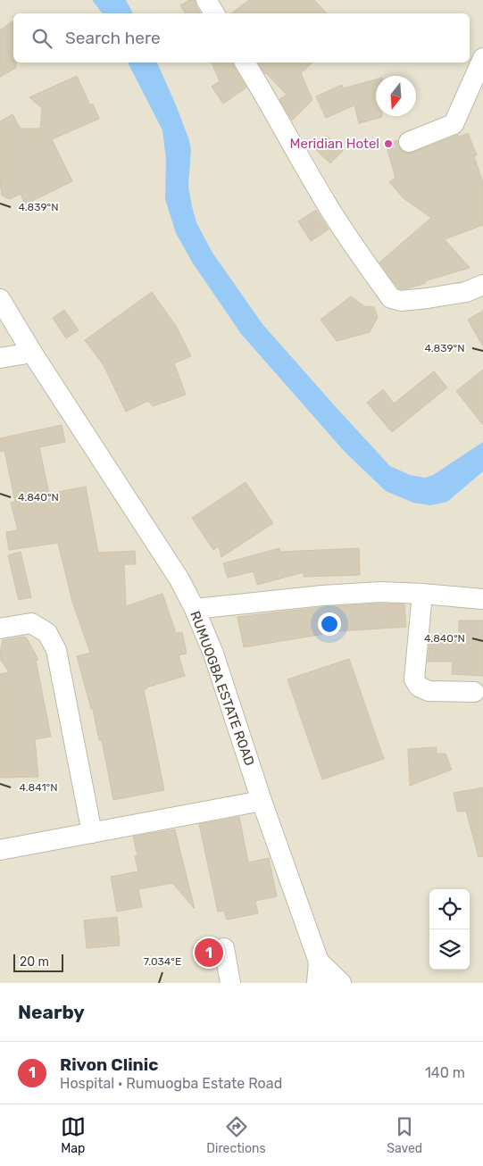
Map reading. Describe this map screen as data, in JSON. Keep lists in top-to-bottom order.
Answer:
{
  "streets": {
    "street": ["RUMUOGBA ESTATE ROAD"]
  },
  "places": ["Meridian Hotel"],
  "scale_bar": "20 m",
  "north": "bottom",
  "page": {
    "search": "Search here",
    "pins": "1",
    "scale": "20 m",
    "heading": "Nearby",
    "list": [
      {
        "mark": "1",
        "name": "Rivon Clinic",
        "note": "Hospital · Rumuogba Estate Road",
        "value": "140 m"
      }
    ],
    "nav": ["Map", "Directions", "Saved"]
  },
  "coordinates": [
    "4.839°N",
    "4.840°N",
    "4.841°N",
    "7.034°E"
  ]
}
